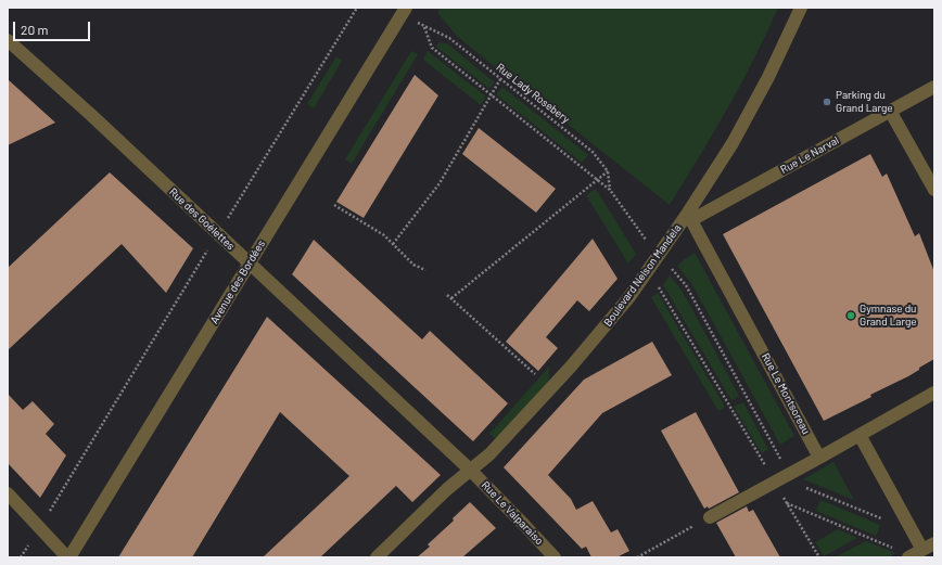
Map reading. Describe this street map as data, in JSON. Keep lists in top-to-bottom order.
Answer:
{
  "streets": {
    "street": [
      "Rue Le Narval",
      "Rue des Goélettes",
      "Boulevard Nelson Mandela",
      "Avenue des Bordées",
      "Rue Le Montsoreau",
      "Rue Le Valparaiso"
    ],
    "path": ["Rue Lady Rosebery"]
  },
  "crossings": [
    ["Rue Lady Rosebery", "Avenue des Bordées"],
    ["Rue Le Narval", "Boulevard Nelson Mandela"],
    ["Rue Le Narval", "Rue Le Montsoreau"],
    ["Rue des Goélettes", "Boulevard Nelson Mandela"],
    ["Rue des Goélettes", "Avenue des Bordées"],
    ["Rue des Goélettes", "Rue Le Valparaiso"],
    ["Boulevard Nelson Mandela", "Rue Le Montsoreau"],
    ["Boulevard Nelson Mandela", "Rue Le Valparaiso"]
  ],
  "places": ["Parking du Grand Large", "Gymnase du Grand Large"],
  "scale_bar": "20 m"
}
